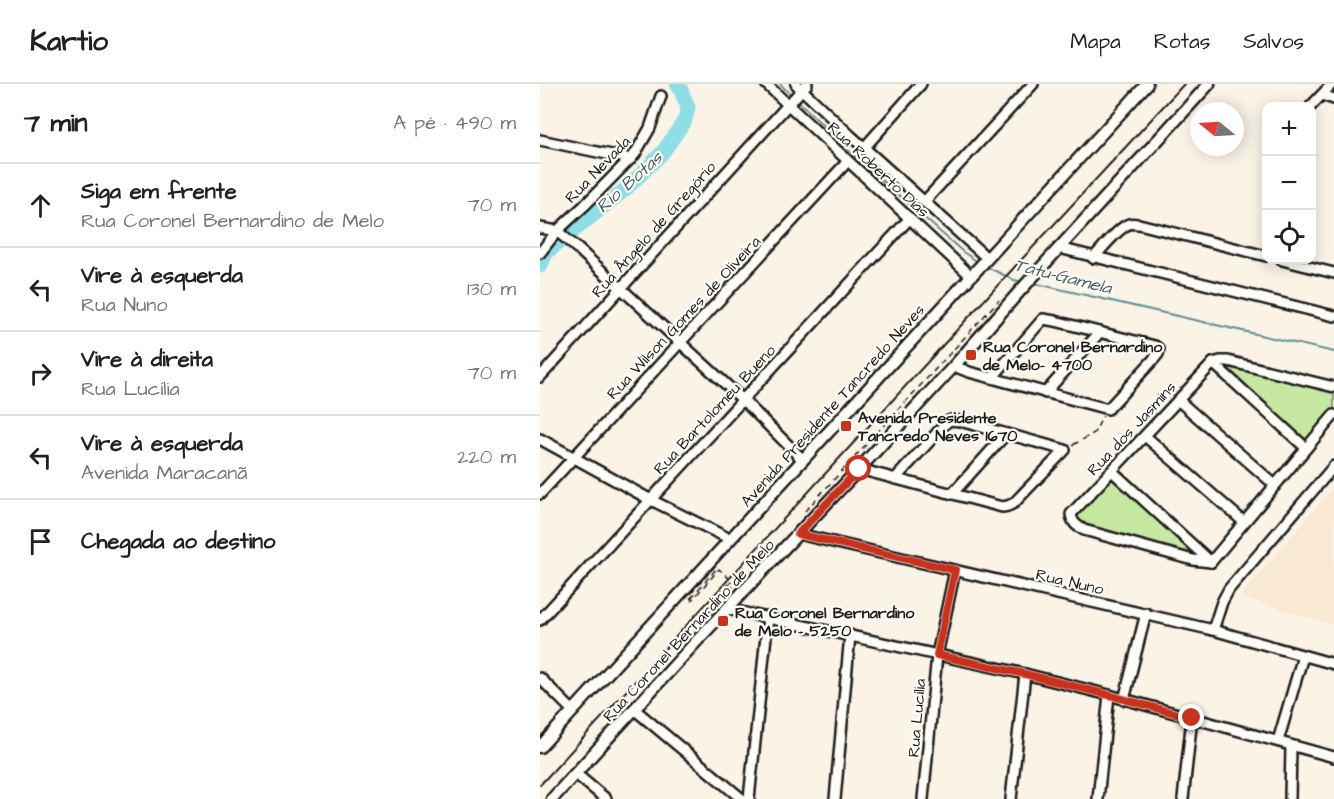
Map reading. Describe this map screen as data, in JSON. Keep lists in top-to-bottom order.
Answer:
{
  "streets": {
    "main road": ["Avenida Presidente Tancredo Neves", "Rua Coronel Bernardino de Melo"],
    "street": [
      "Rua Nevada",
      "Rua Roberto Dias",
      "Rua Ângelo de Gregório",
      "Rua Wilson Gomes de Oliveira",
      "Rua Bartolomeu Bueno",
      "Rua dos Jasmins",
      "Rua Nuno",
      "Rua Lucília"
    ]
  },
  "crossings": [
    ["Rua Roberto Dias", "Rua Ângelo de Gregório"],
    ["Rua Roberto Dias", "Rua Wilson Gomes de Oliveira"],
    ["Rua Roberto Dias", "Avenida Presidente Tancredo Neves"],
    ["Rua Roberto Dias", "Rua Bartolomeu Bueno"],
    ["Rua Nuno", "Rua Coronel Bernardino de Melo"],
    ["Rua Nuno", "Rua Lucília"]
  ],
  "water": ["Rio Botas", "Tatu-Gamela"],
  "places": {
    "transit": ["Rua Coronel Bernardino de Melo- 4700", "Avenida Presidente Tancredo Neves 1670", "Rua Coronel Bernardino de Melo - 5250"]
  },
  "north": "left",
  "page": {
    "header": "Kartio",
    "nav": ["Mapa", "Rotas", "Salvos"],
    "heading": ["7 min", "A pé · 490 m"],
    "map_buttons": ["+", "−"],
    "list": [
      ["Siga em frente", "Rua Coronel Bernardino de Melo", "70 m"],
      ["Vire à esquerda", "Rua Nuno", "130 m"],
      ["Vire à direita", "Rua Lucília", "70 m"],
      ["Vire à esquerda", "Avenida Maracanã", "220 m"],
      "Chegada ao destino"
    ]
  }
}
